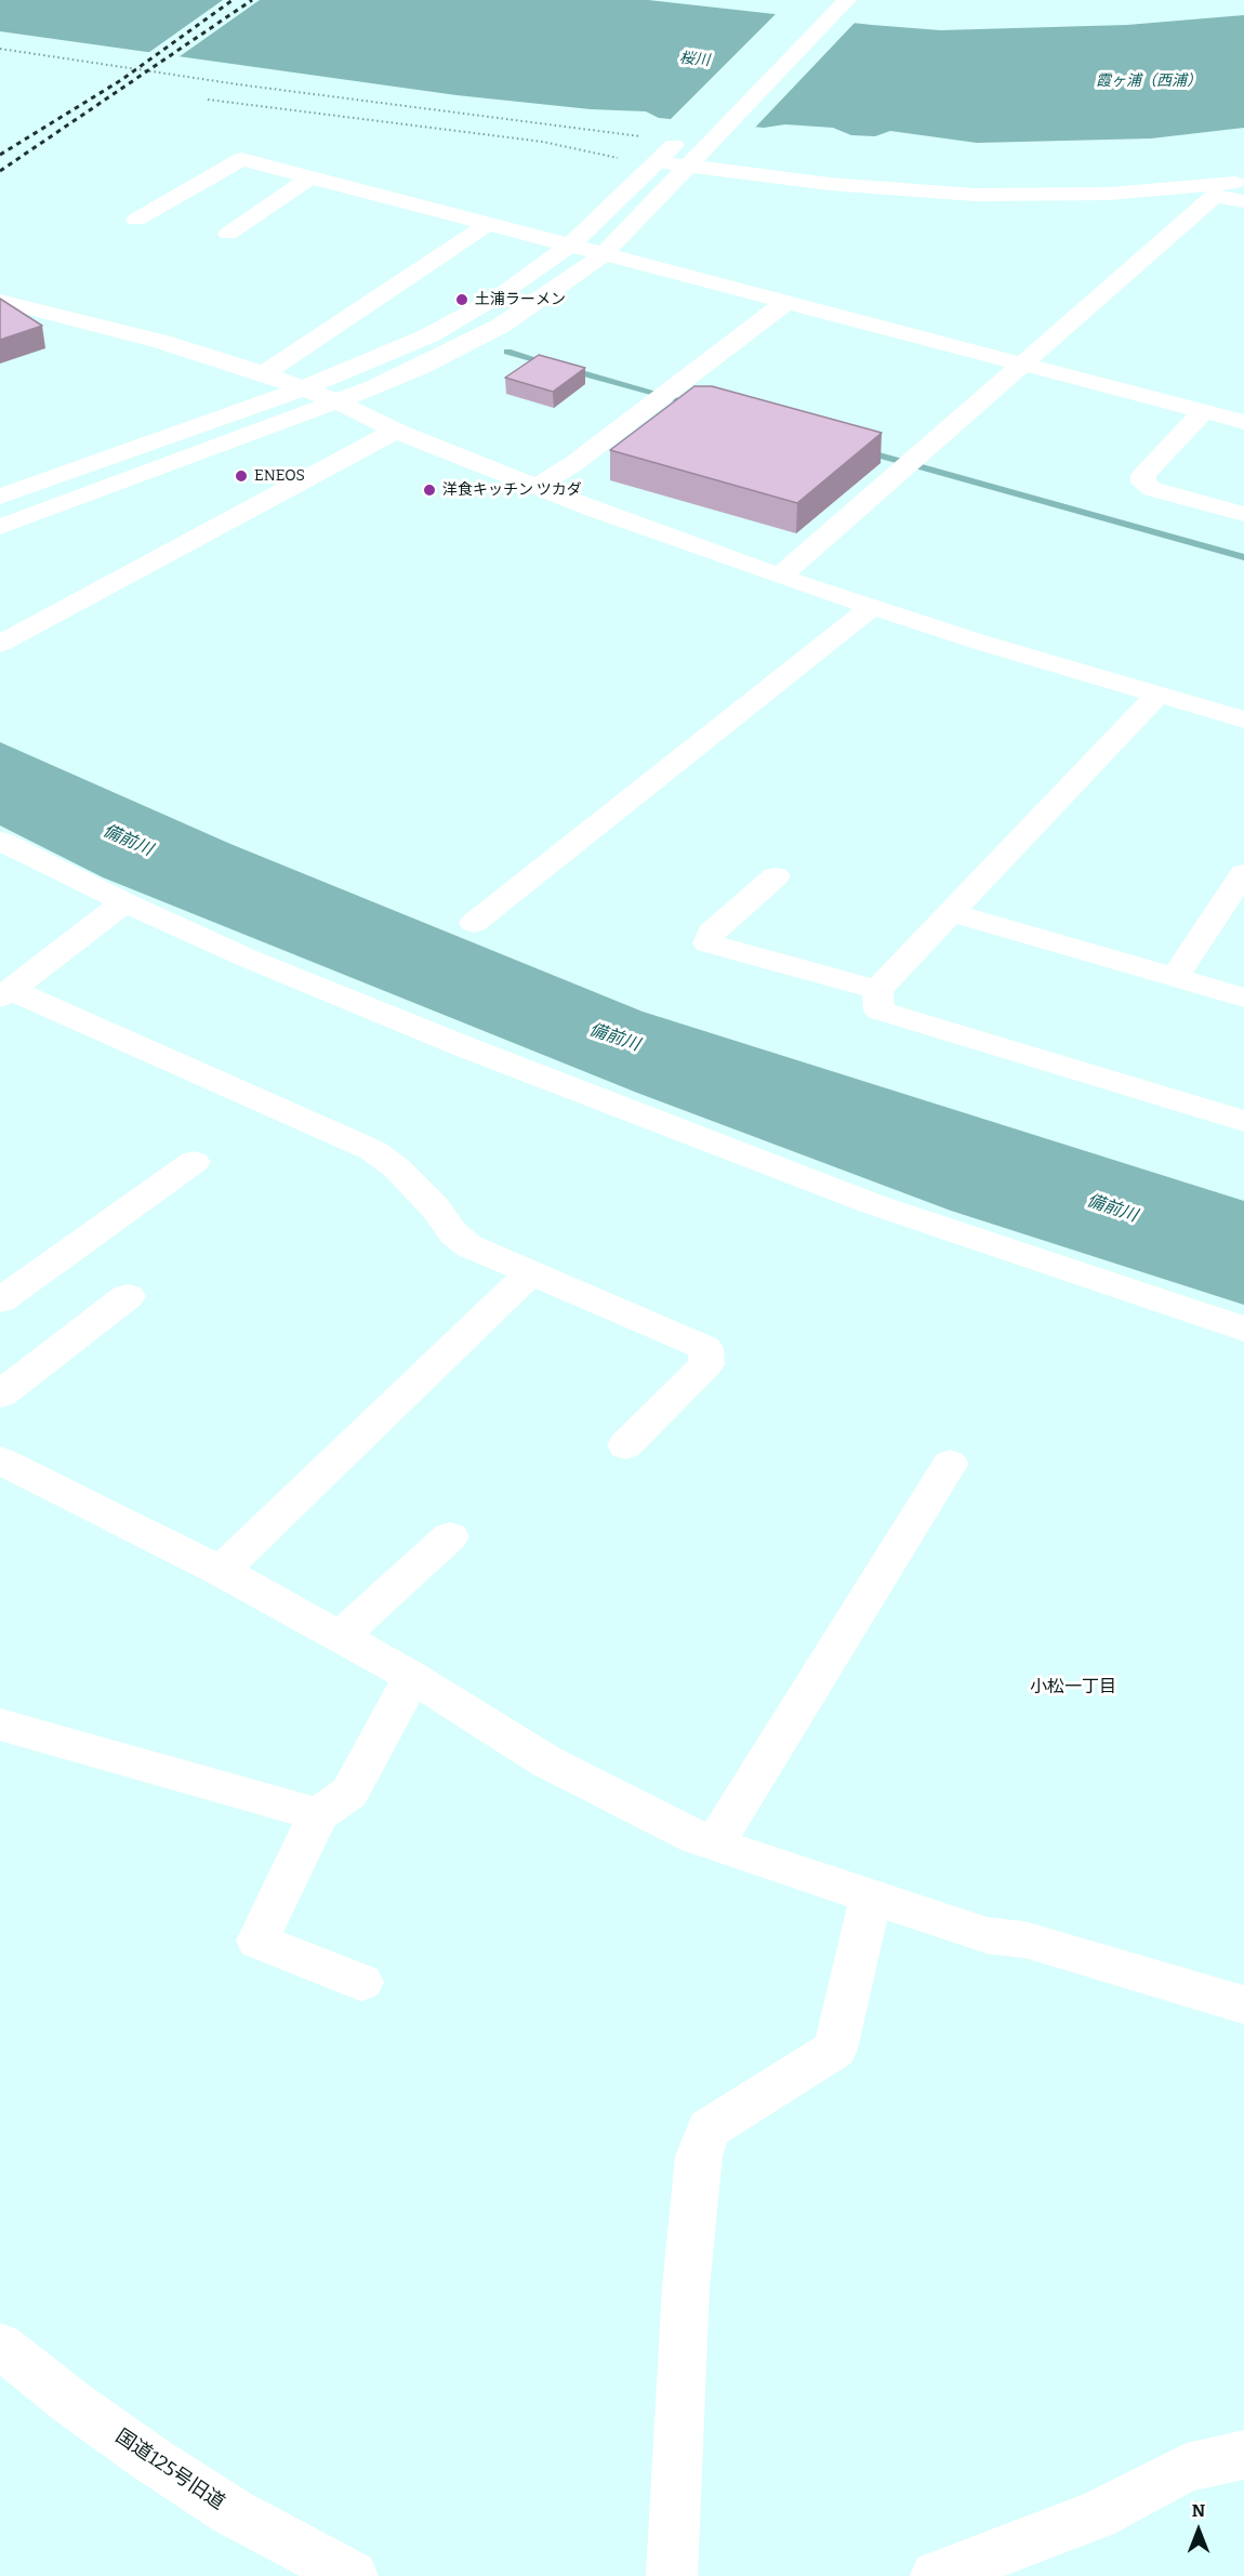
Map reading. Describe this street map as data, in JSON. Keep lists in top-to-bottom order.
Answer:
{
  "streets": {
    "street": ["国道125号旧道"]
  },
  "districts": ["小松一丁目"],
  "water": ["桜川", "霞ヶ浦（西浦）", "備前川"],
  "places": ["土浦ラーメン", "ENEOS", "洋食キッチン ツカダ"],
  "north": "top"
}
